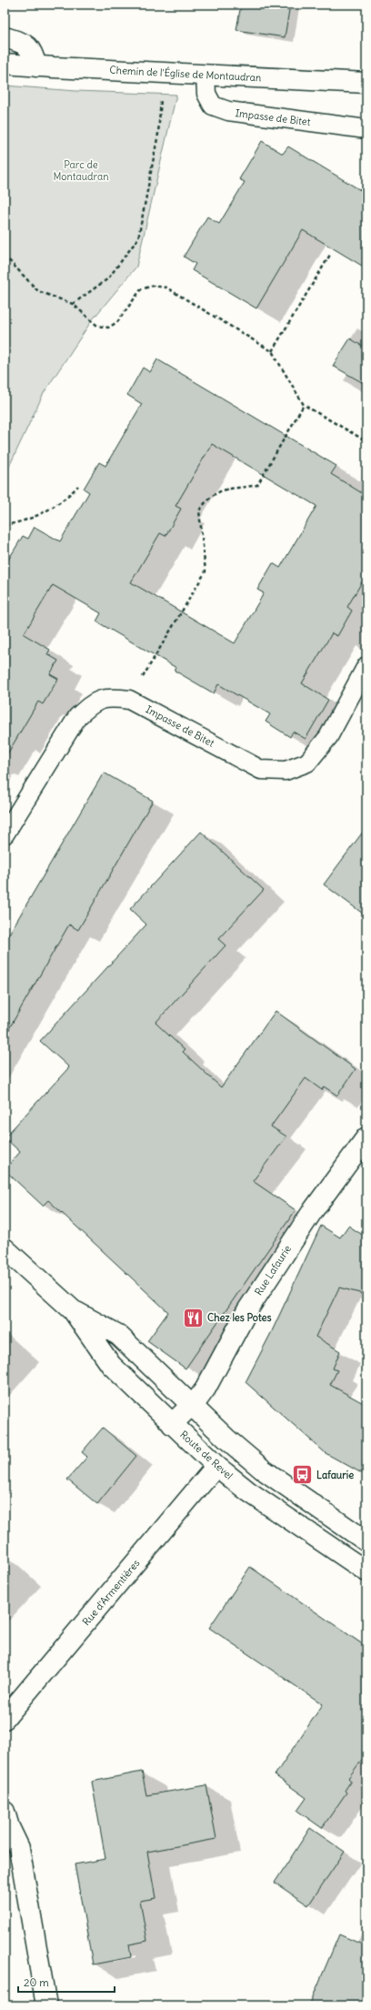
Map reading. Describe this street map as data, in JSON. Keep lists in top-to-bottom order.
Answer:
{
  "streets": {
    "street": [
      "Chemin de l'Église de Montaudran",
      "Rue Lafaurie",
      "Route de Revel",
      "Rue d'Armentières"
    ],
    "lane": ["Impasse de Bitet"]
  },
  "crossings": [
    ["Chemin de l'Église de Montaudran", "Impasse de Bitet"],
    ["Rue Lafaurie", "Route de Revel"],
    ["Route de Revel", "Rue d'Armentières"]
  ],
  "parks": ["Parc de Montaudran"],
  "places": {
    "restaurant": ["Chez les Potes"],
    "bus stop": ["Lafaurie"]
  },
  "scale_bar": "20 m"
}
